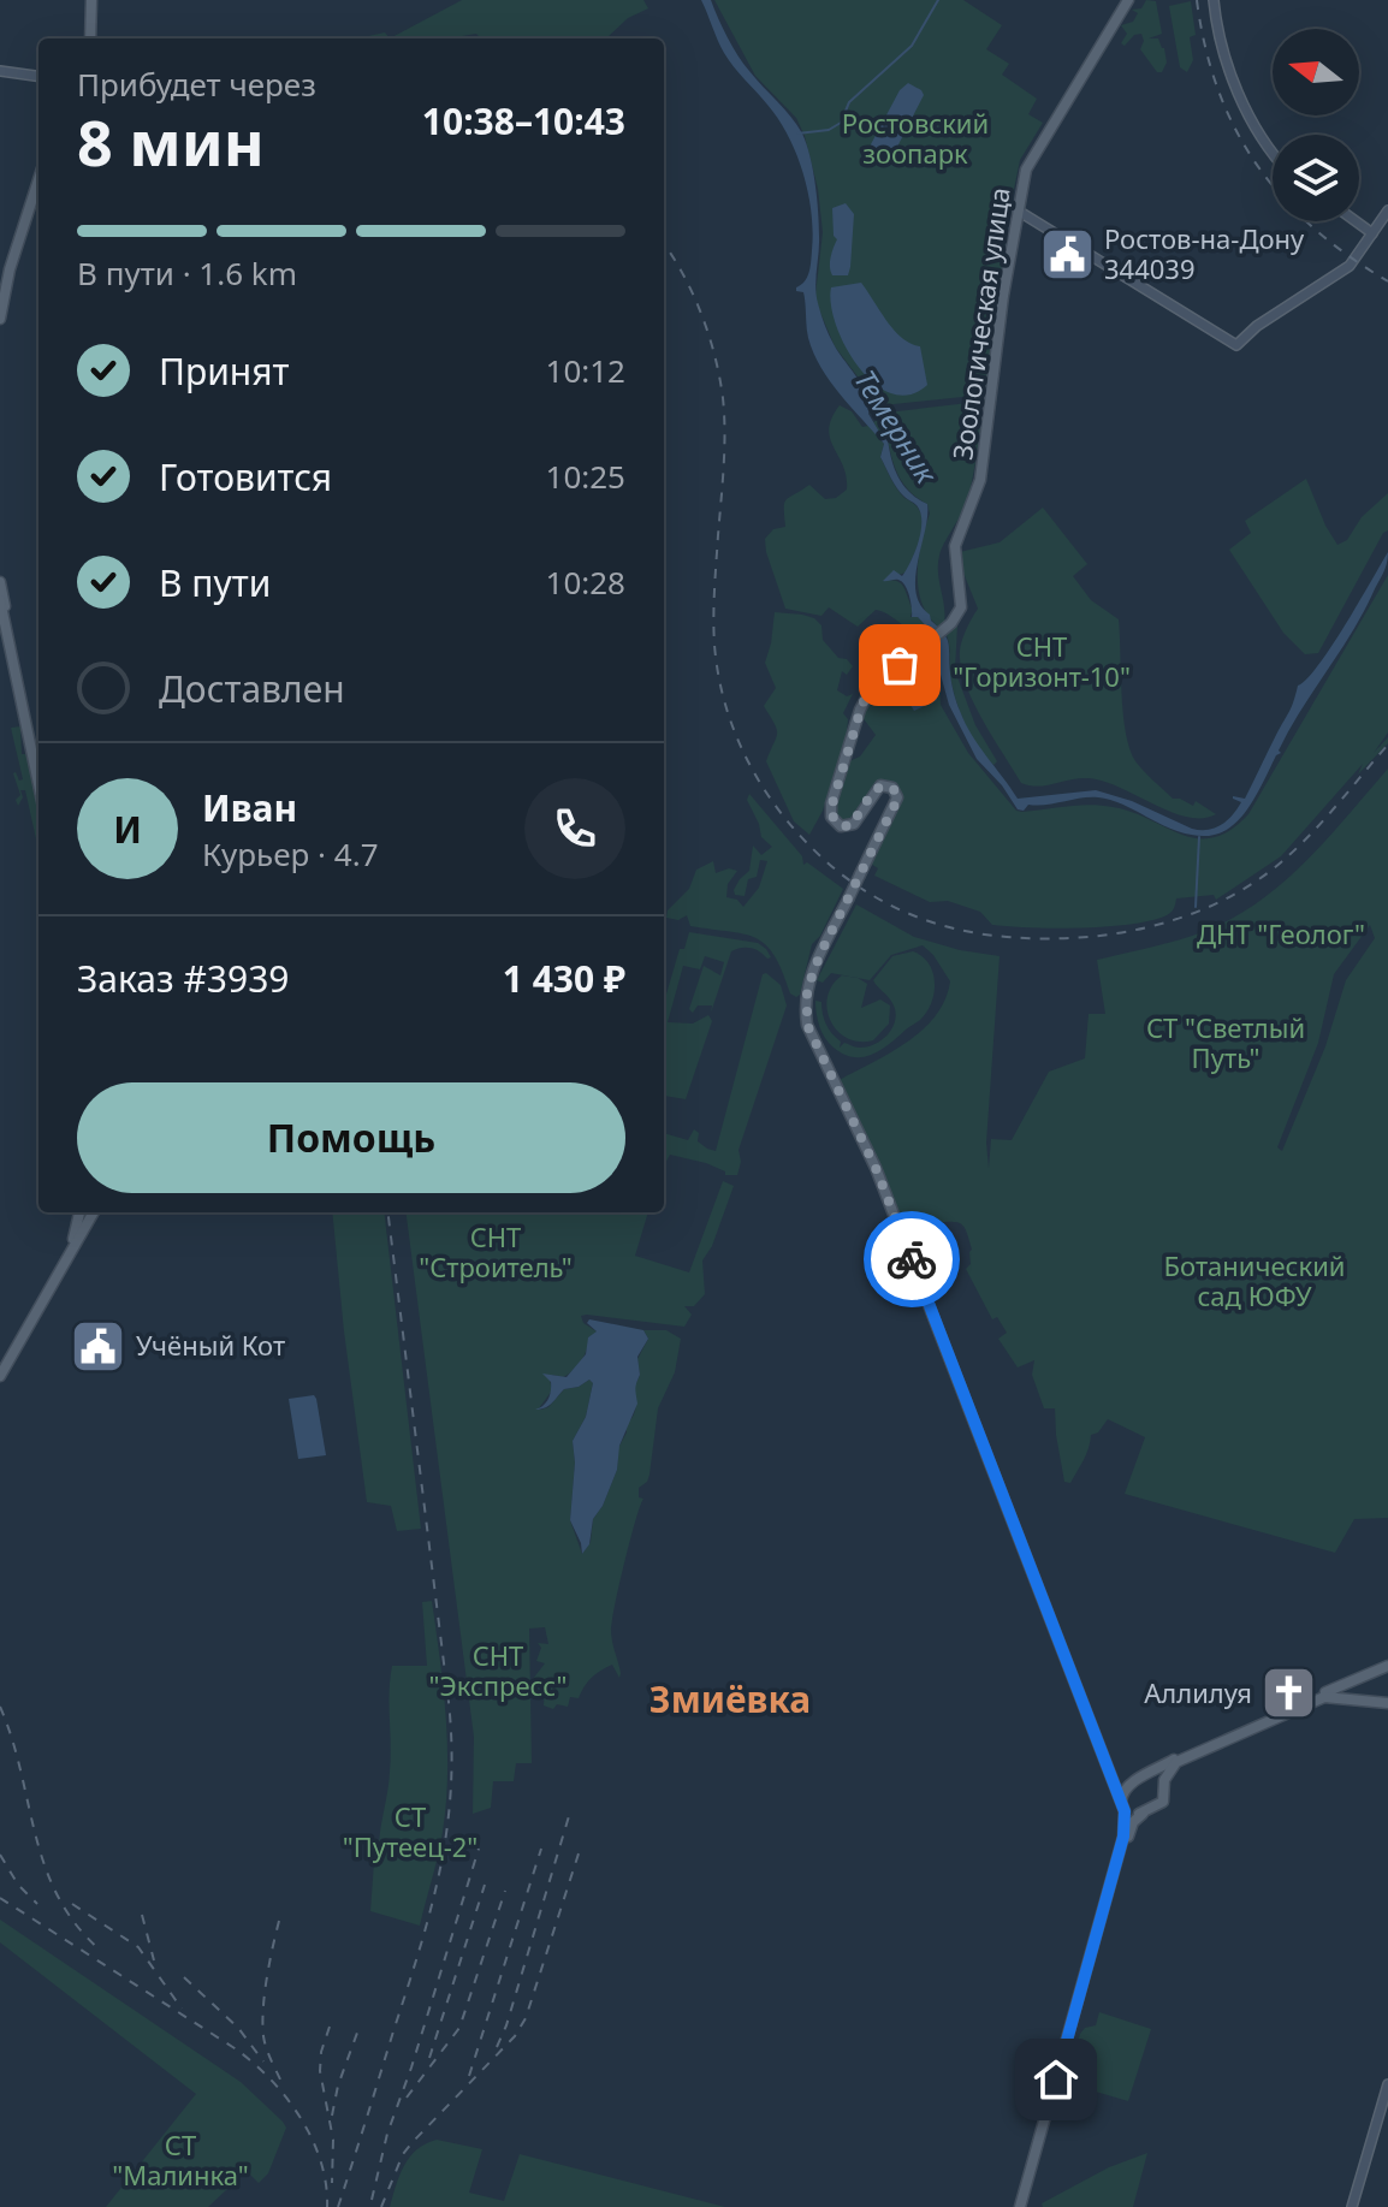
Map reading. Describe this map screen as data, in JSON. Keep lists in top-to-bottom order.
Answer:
{
  "streets": {
    "main road": ["Зоологическая улица"]
  },
  "districts": ["Змиёвка"],
  "water": ["Темерник"],
  "parks": [
    "Ростовский зоопарк",
    "СНТ \"Горизонт-10\"",
    "ДНТ \"Геолог\"",
    "СТ \"Светлый Путь\"",
    "СНТ \"Строитель\"",
    "Ботанический сад ЮФУ",
    "СНТ \"Экспресс\"",
    "СТ \"Путеец-2\"",
    "СТ \"Малинка\""
  ],
  "places": {
    "public building": ["Ростов-на-Дону 344039", "Учёный Кот"],
    "church": ["Аллилуя"]
  },
  "north": "left",
  "page": {
    "heading": ["8 мин", "Прибудет через", "10:38–10:43"],
    "panel": [
      "Иван",
      "Курьер · 4.7",
      "Заказ #3939",
      "1 430 ₽"
    ],
    "bar": "В пути · 1.6 km",
    "list": [
      ["Принят", "10:12"],
      ["Готовится", "10:25"],
      ["В пути", "10:28"],
      "Доставлен"
    ],
    "round": "И",
    "buttons": "Помощь"
  }
}
